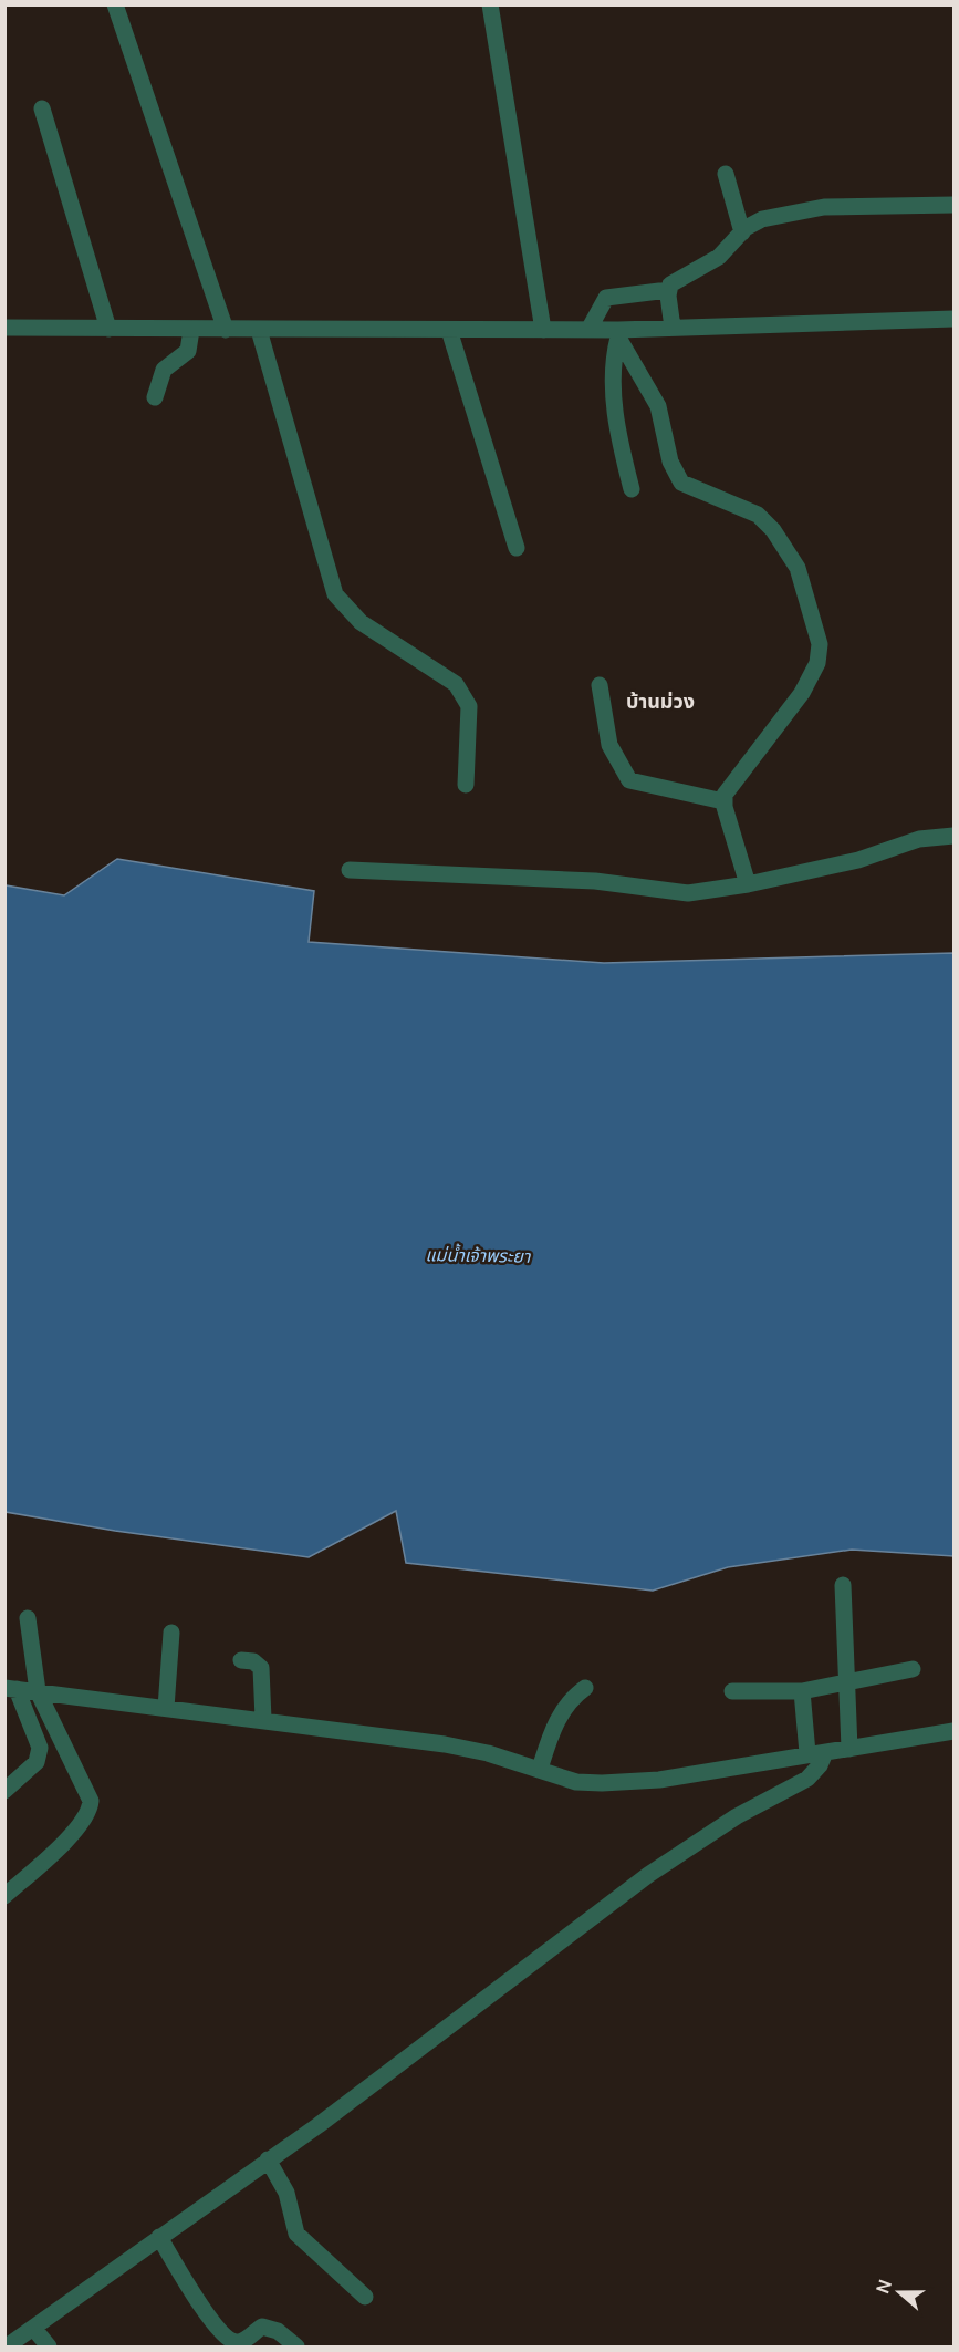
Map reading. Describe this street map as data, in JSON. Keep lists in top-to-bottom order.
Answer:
{
  "districts": ["บ้านม่วง"],
  "water": ["แม่น้ำเจ้าพระยา"],
  "north": "left"
}
